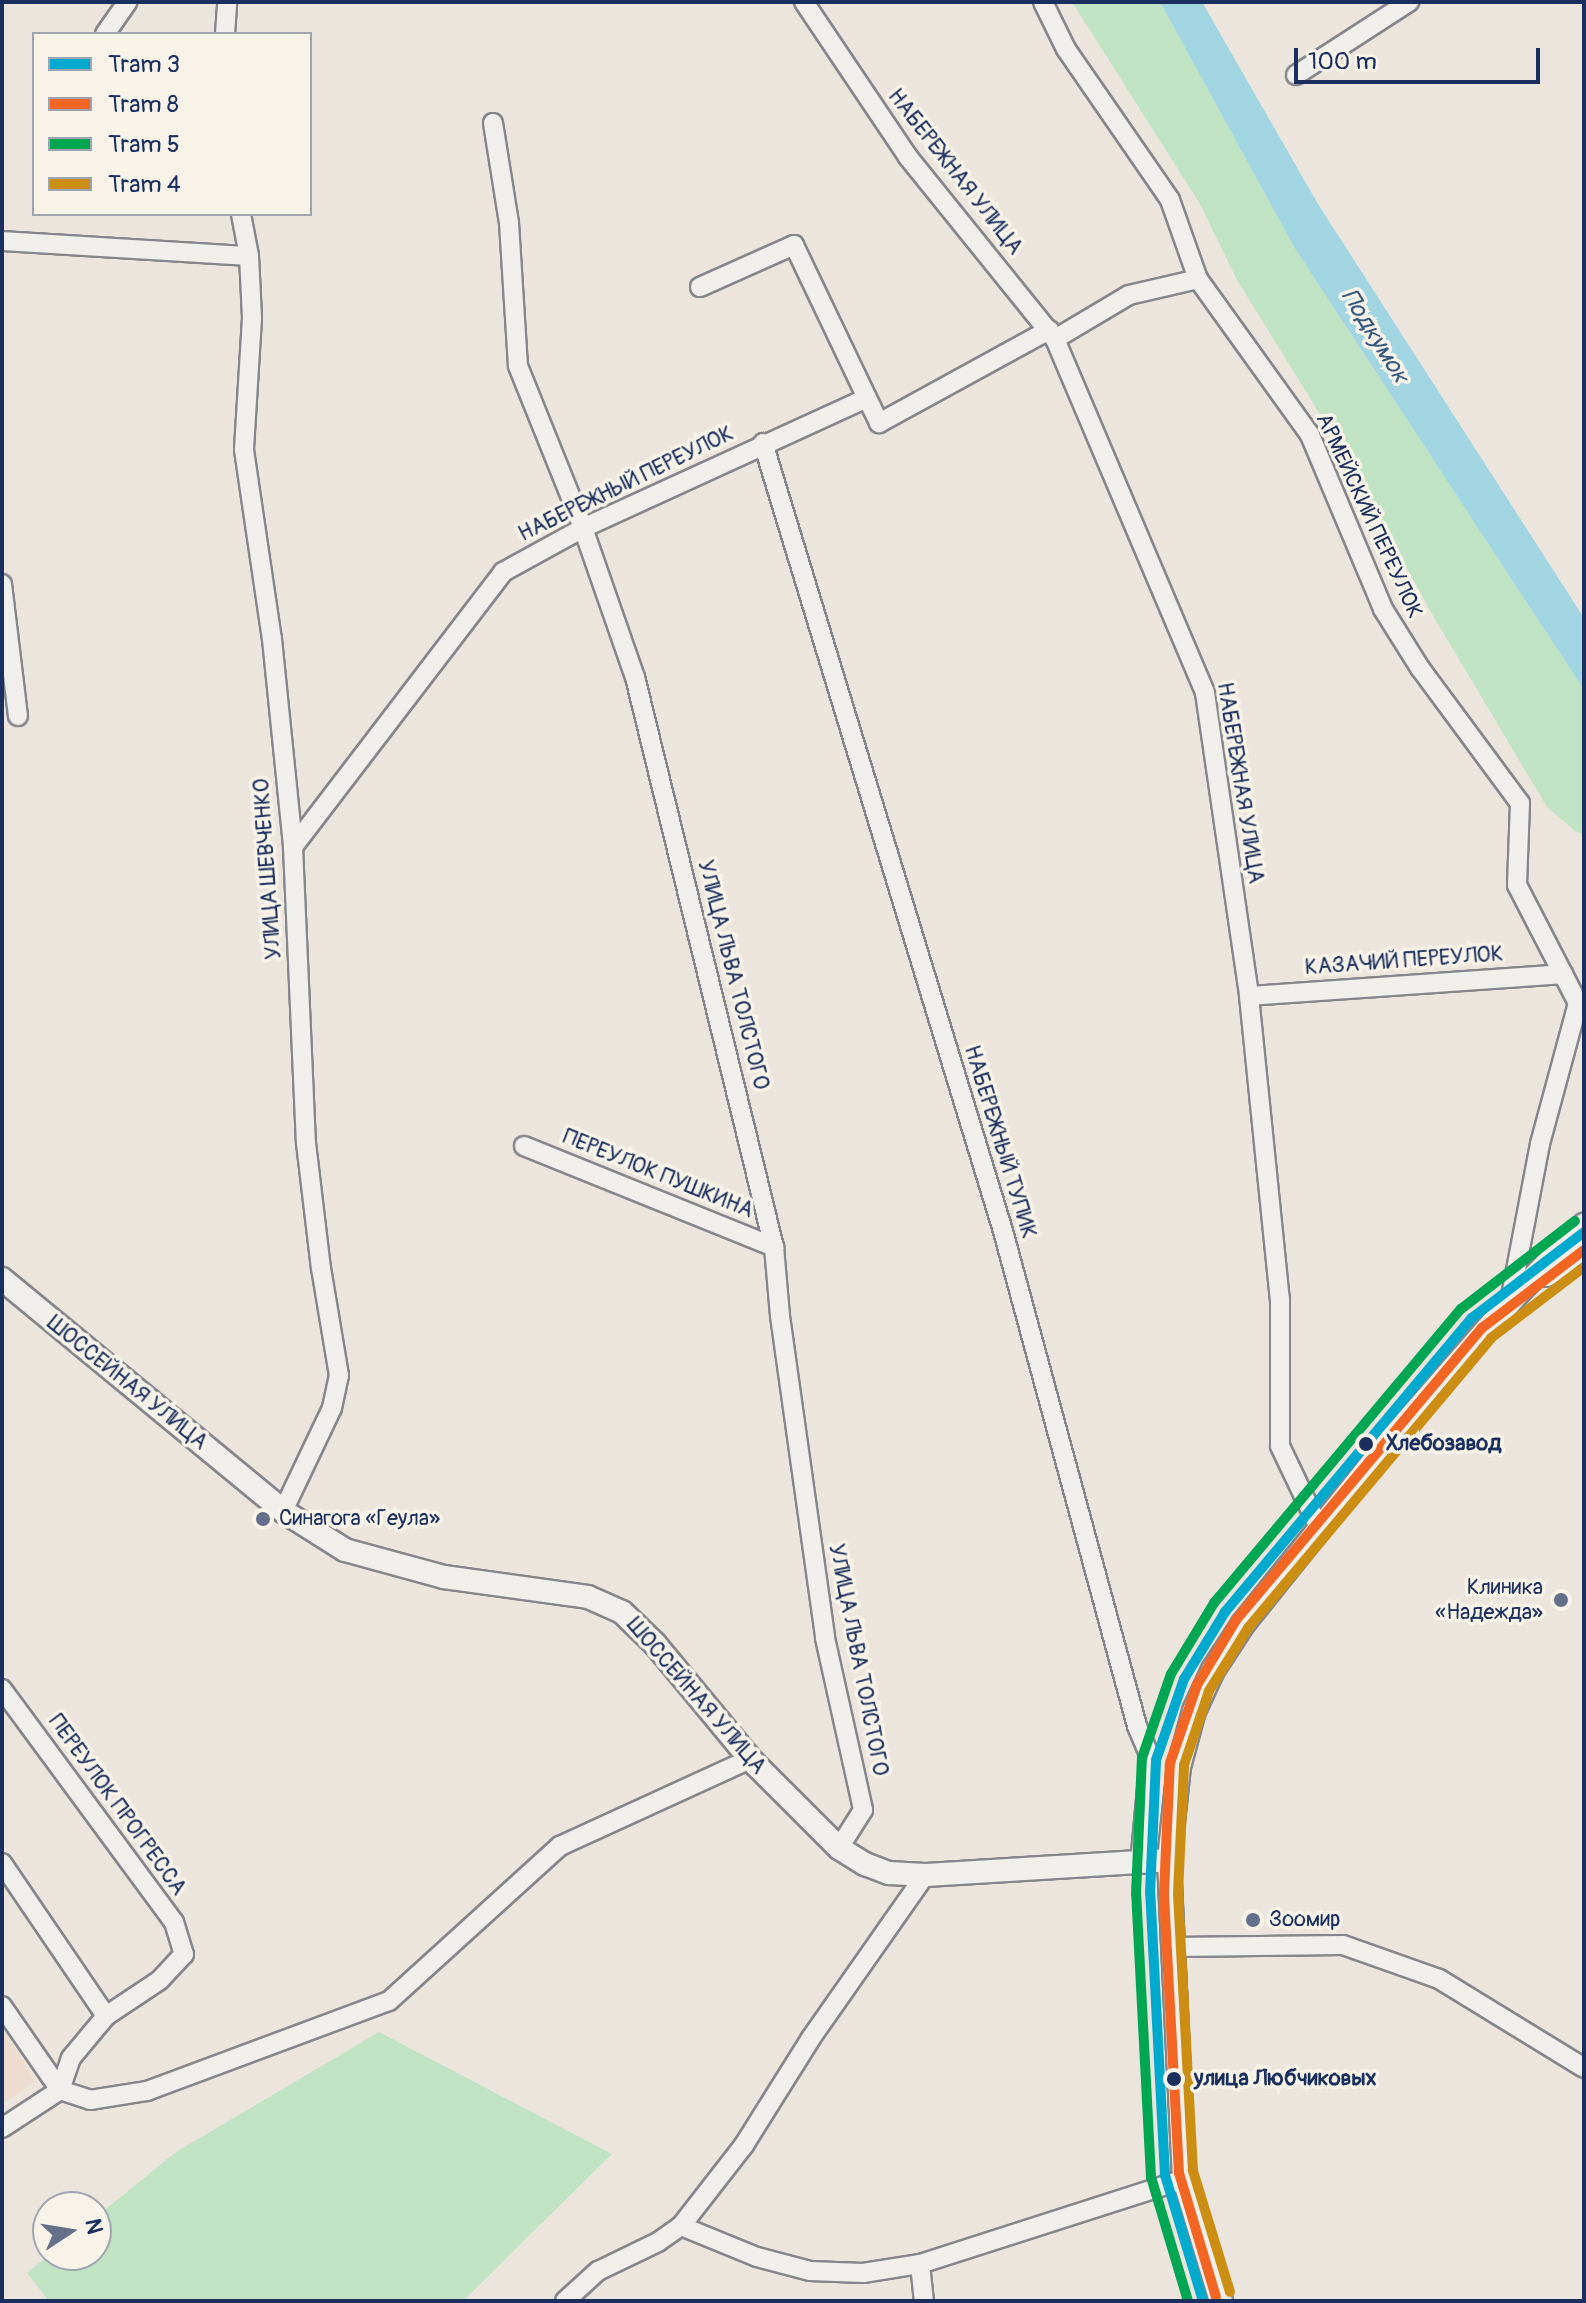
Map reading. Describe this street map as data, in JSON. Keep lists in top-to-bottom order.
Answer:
{
  "streets": {
    "main road": ["ШОССЕЙНАЯ УЛИЦА"],
    "street": [
      "НАБЕРЕЖНАЯ УЛИЦА",
      "НАБЕРЕЖНЫЙ ПЕРЕУЛОК",
      "АРМЕЙСКИЙ ПЕРЕУЛОК",
      "УЛИЦА ШЕВЧЕНКО",
      "КАЗАЧИЙ ПЕРЕУЛОК",
      "УЛИЦА ЛЬВА ТОЛСТОГО",
      "НАБЕРЕЖНЫЙ ТУПИК",
      "ПЕРЕУЛОК ПУШКИНА",
      "ПЕРЕУЛОК ПРОГРЕССА"
    ]
  },
  "crossings": [
    ["НАБЕРЕЖНАЯ УЛИЦА", "КАЗАЧИЙ ПЕРЕУЛОК"],
    ["НАБЕРЕЖНЫЙ ПЕРЕУЛОК", "УЛИЦА ШЕВЧЕНКО"],
    ["НАБЕРЕЖНЫЙ ПЕРЕУЛОК", "УЛИЦА ЛЬВА ТОЛСТОГО"],
    ["НАБЕРЕЖНЫЙ ПЕРЕУЛОК", "НАБЕРЕЖНЫЙ ТУПИК"],
    ["АРМЕЙСКИЙ ПЕРЕУЛОК", "КАЗАЧИЙ ПЕРЕУЛОК"],
    ["УЛИЦА ШЕВЧЕНКО", "ШОССЕЙНАЯ УЛИЦА"],
    ["УЛИЦА ЛЬВА ТОЛСТОГО", "ПЕРЕУЛОК ПУШКИНА"],
    ["УЛИЦА ЛЬВА ТОЛСТОГО", "ШОССЕЙНАЯ УЛИЦА"],
    ["НАБЕРЕЖНЫЙ ТУПИК", "ШОССЕЙНАЯ УЛИЦА"]
  ],
  "water": ["Подкумок"],
  "places": [
    "Хлебозавод",
    "Синагога «Геула»",
    "Клиника «Надежда»",
    "Зоомир",
    "улица Любчиковых"
  ],
  "lines": [
    "tram line 5",
    "tram line 3",
    "tram line 8",
    "tram line 4"
  ],
  "legend": [
    "Tram 3",
    "Tram 8",
    "Tram 5",
    "Tram 4"
  ],
  "scale_bar": "100 m",
  "north": "right"
}
